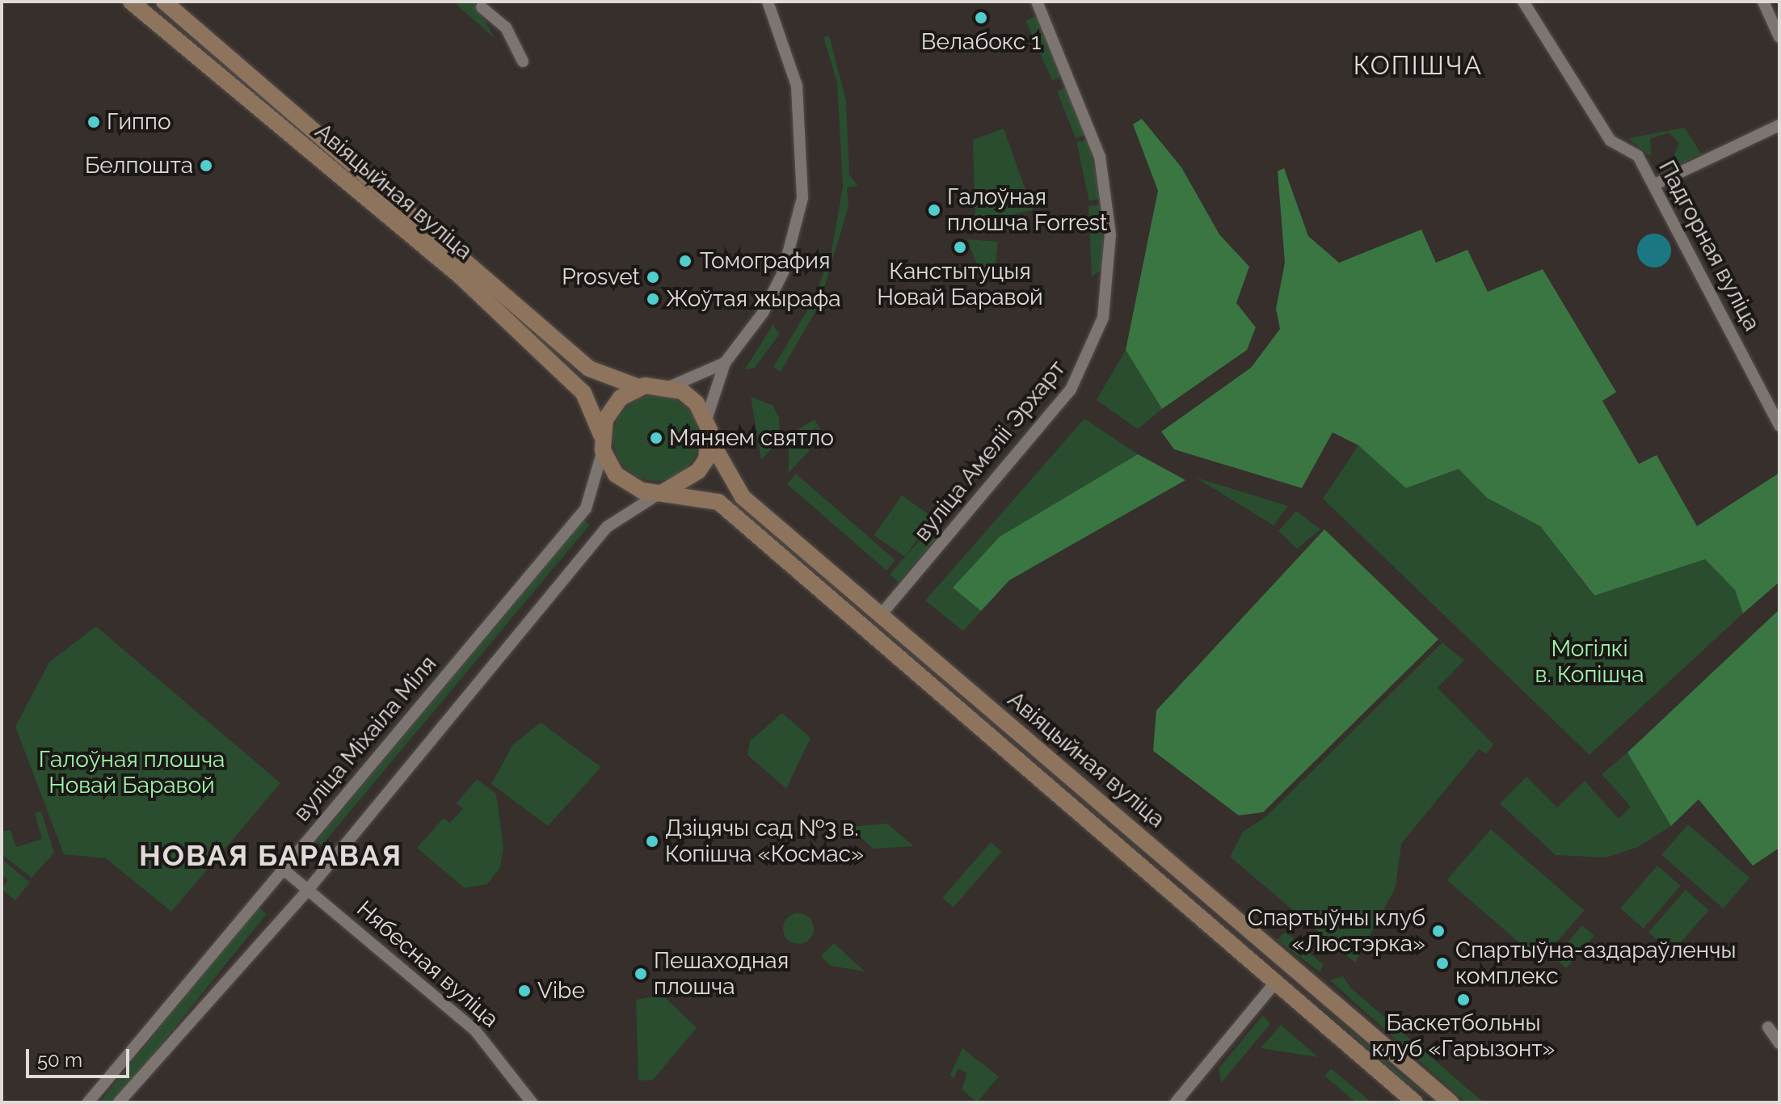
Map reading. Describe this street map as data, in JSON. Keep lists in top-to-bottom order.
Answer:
{
  "streets": {
    "main road": ["Авіяцыйная вуліца"],
    "street": [
      "Падгорная вуліца",
      "вуліца Амеліі Эрхарт",
      "вуліца Міхаіла Міля",
      "Нябесная вуліца"
    ]
  },
  "crossings": [
    ["Авіяцыйная вуліца", "вуліца Амеліі Эрхарт"],
    ["Авіяцыйная вуліца", "вуліца Міхаіла Міля"],
    ["вуліца Міхаіла Міля", "Нябесная вуліца"]
  ],
  "districts": ["КОПІШЧА", "НОВАЯ БАРАВАЯ"],
  "parks": ["Могілкі в. Копішча", "Галоўная плошча Новай Баравой"],
  "places": [
    "Велабокс 1",
    "Гиппо",
    "Белпошта",
    "Галоўная плошча Forrest",
    "Канстытуцыя Новай Баравой",
    "Томография",
    "Prosvet",
    "Жоўтая жырафа",
    "Мяняем святло",
    "Дзіцячы сад №3 в. Копішча «Космас»",
    "Cпартыўны клуб «Люстэрка»",
    "Спартыўна-аздараўленчы комплекс",
    "Пешаходная плошча",
    "Vibe",
    "Баскетбольны клуб «Гарызонт»"
  ],
  "scale_bar": "50 m"
}
